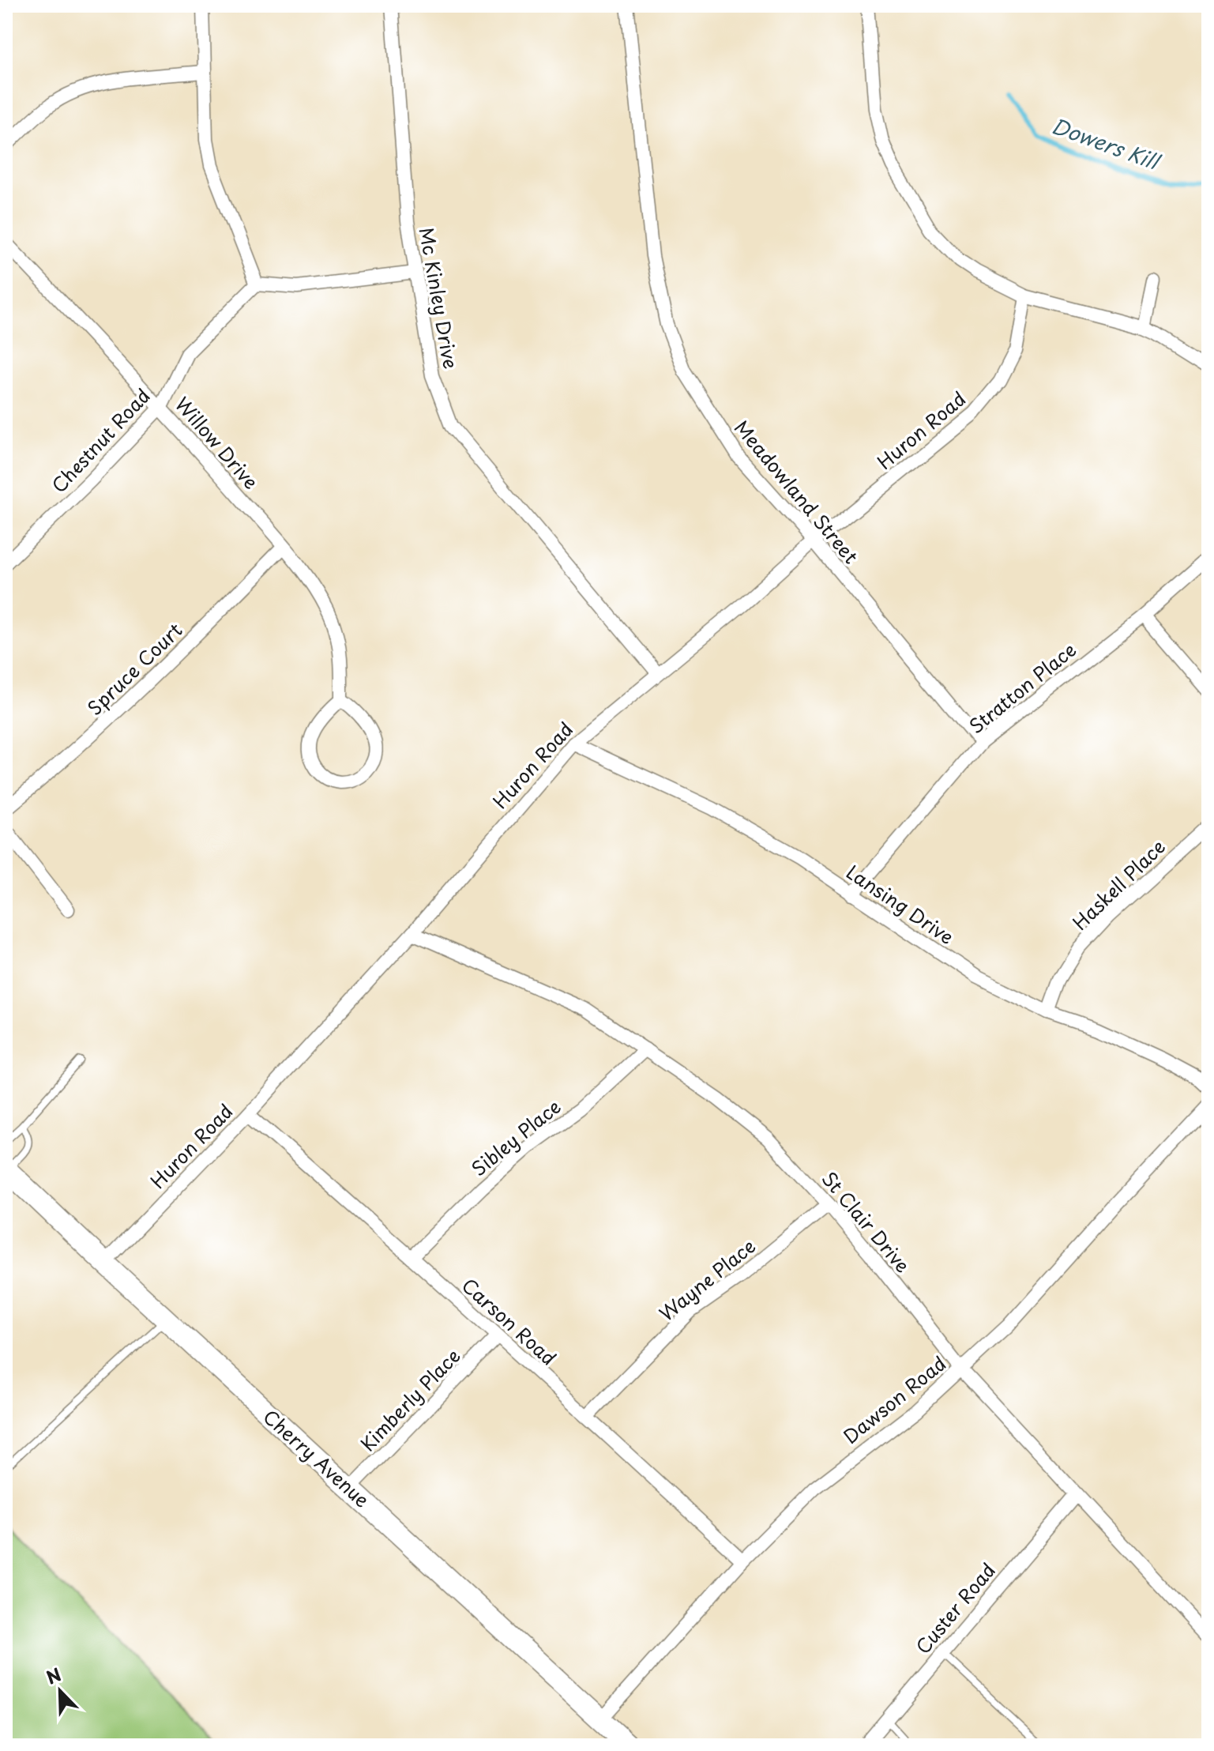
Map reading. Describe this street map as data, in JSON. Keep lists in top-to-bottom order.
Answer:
{
  "streets": {
    "main road": ["Cherry Avenue"],
    "street": [
      "Mc Kinley Drive",
      "Huron Road",
      "Chestnut Road",
      "Willow Drive",
      "Meadowland Street",
      "Spruce Court",
      "Stratton Place",
      "Haskell Place",
      "Lansing Drive",
      "Sibley Place",
      "St Clair Drive",
      "Wayne Place",
      "Carson Road",
      "Kimberly Place",
      "Dawson Road",
      "Custer Road"
    ]
  },
  "crossings": [
    ["Mc Kinley Drive", "Huron Road"],
    ["Huron Road", "Meadowland Street"],
    ["Huron Road", "Lansing Drive"],
    ["Huron Road", "St Clair Drive"],
    ["Huron Road", "Carson Road"],
    ["Huron Road", "Cherry Avenue"],
    ["Chestnut Road", "Willow Drive"],
    ["Willow Drive", "Spruce Court"],
    ["Meadowland Street", "Stratton Place"],
    ["Stratton Place", "Lansing Drive"],
    ["Haskell Place", "Lansing Drive"],
    ["Sibley Place", "St Clair Drive"],
    ["Sibley Place", "Carson Road"],
    ["St Clair Drive", "Wayne Place"],
    ["St Clair Drive", "Dawson Road"],
    ["St Clair Drive", "Custer Road"],
    ["Wayne Place", "Carson Road"],
    ["Carson Road", "Kimberly Place"],
    ["Carson Road", "Dawson Road"],
    ["Kimberly Place", "Cherry Avenue"],
    ["Dawson Road", "Cherry Avenue"]
  ],
  "water": ["Dowers Kill"],
  "north": "top left"
}
